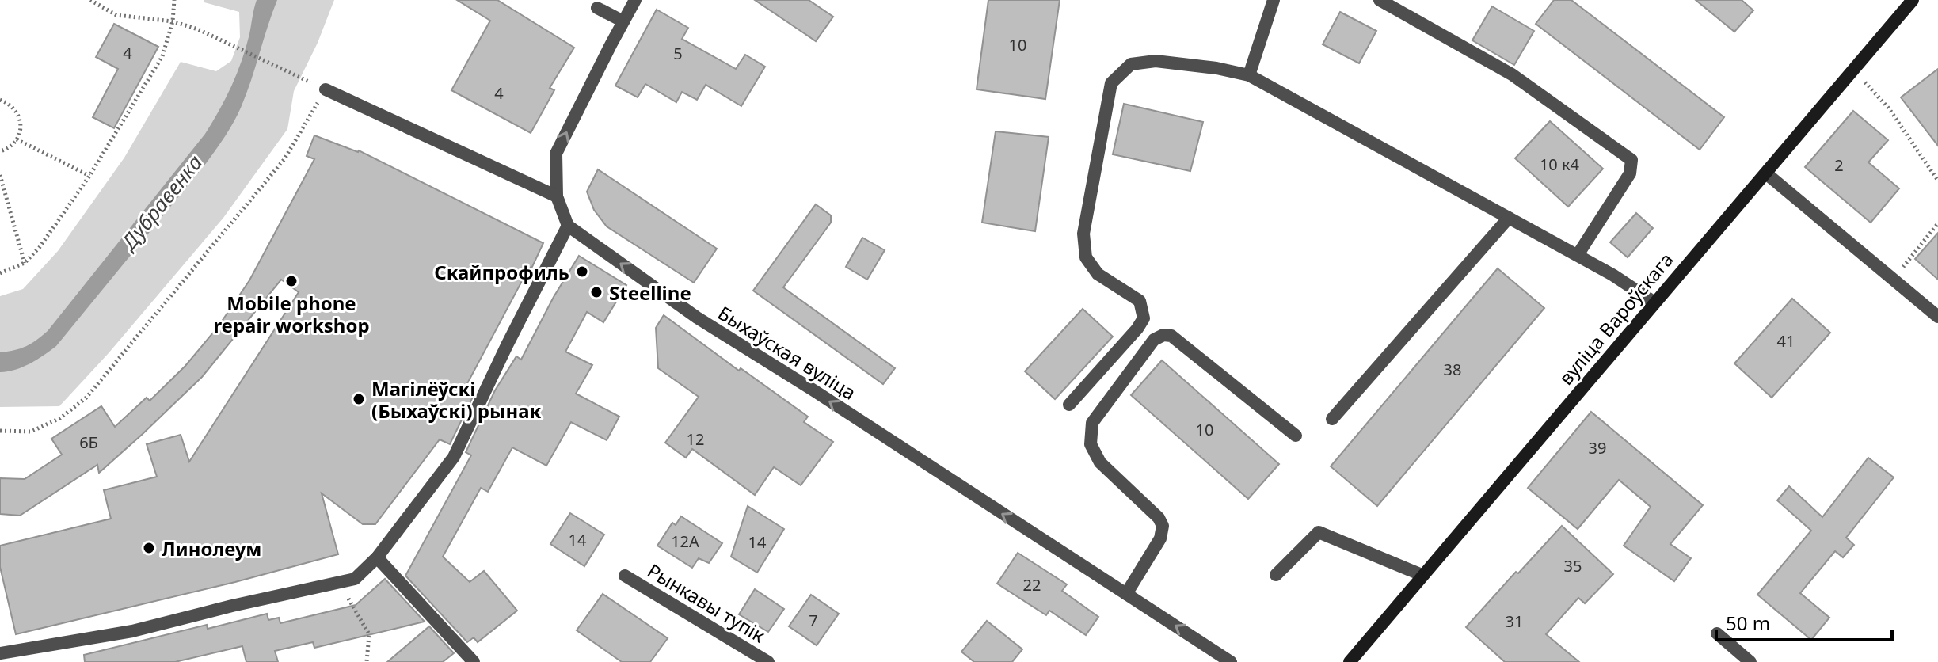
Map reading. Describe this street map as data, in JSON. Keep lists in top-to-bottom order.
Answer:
{
  "streets": {
    "street": ["вуліца Вароўскага", "Быхаўская вуліца", "Рынкавы тупік"]
  },
  "one_way": ["Быхаўская вуліца"],
  "water": ["Дубравенка"],
  "places": [
    "Скайпрофиль",
    "Mobile phone repair workshop",
    "Steelline",
    "Магілёўскі (Быхаўскі) рынак",
    "Линолеум"
  ],
  "house_numbers": [
    "10",
    "4",
    "5",
    "4",
    "10 к4",
    "2",
    "41",
    "38",
    "10",
    "12",
    "6Б",
    "39",
    "14",
    "12А",
    "14",
    "35",
    "22",
    "7",
    "31"
  ],
  "scale_bar": "50 m"
}
